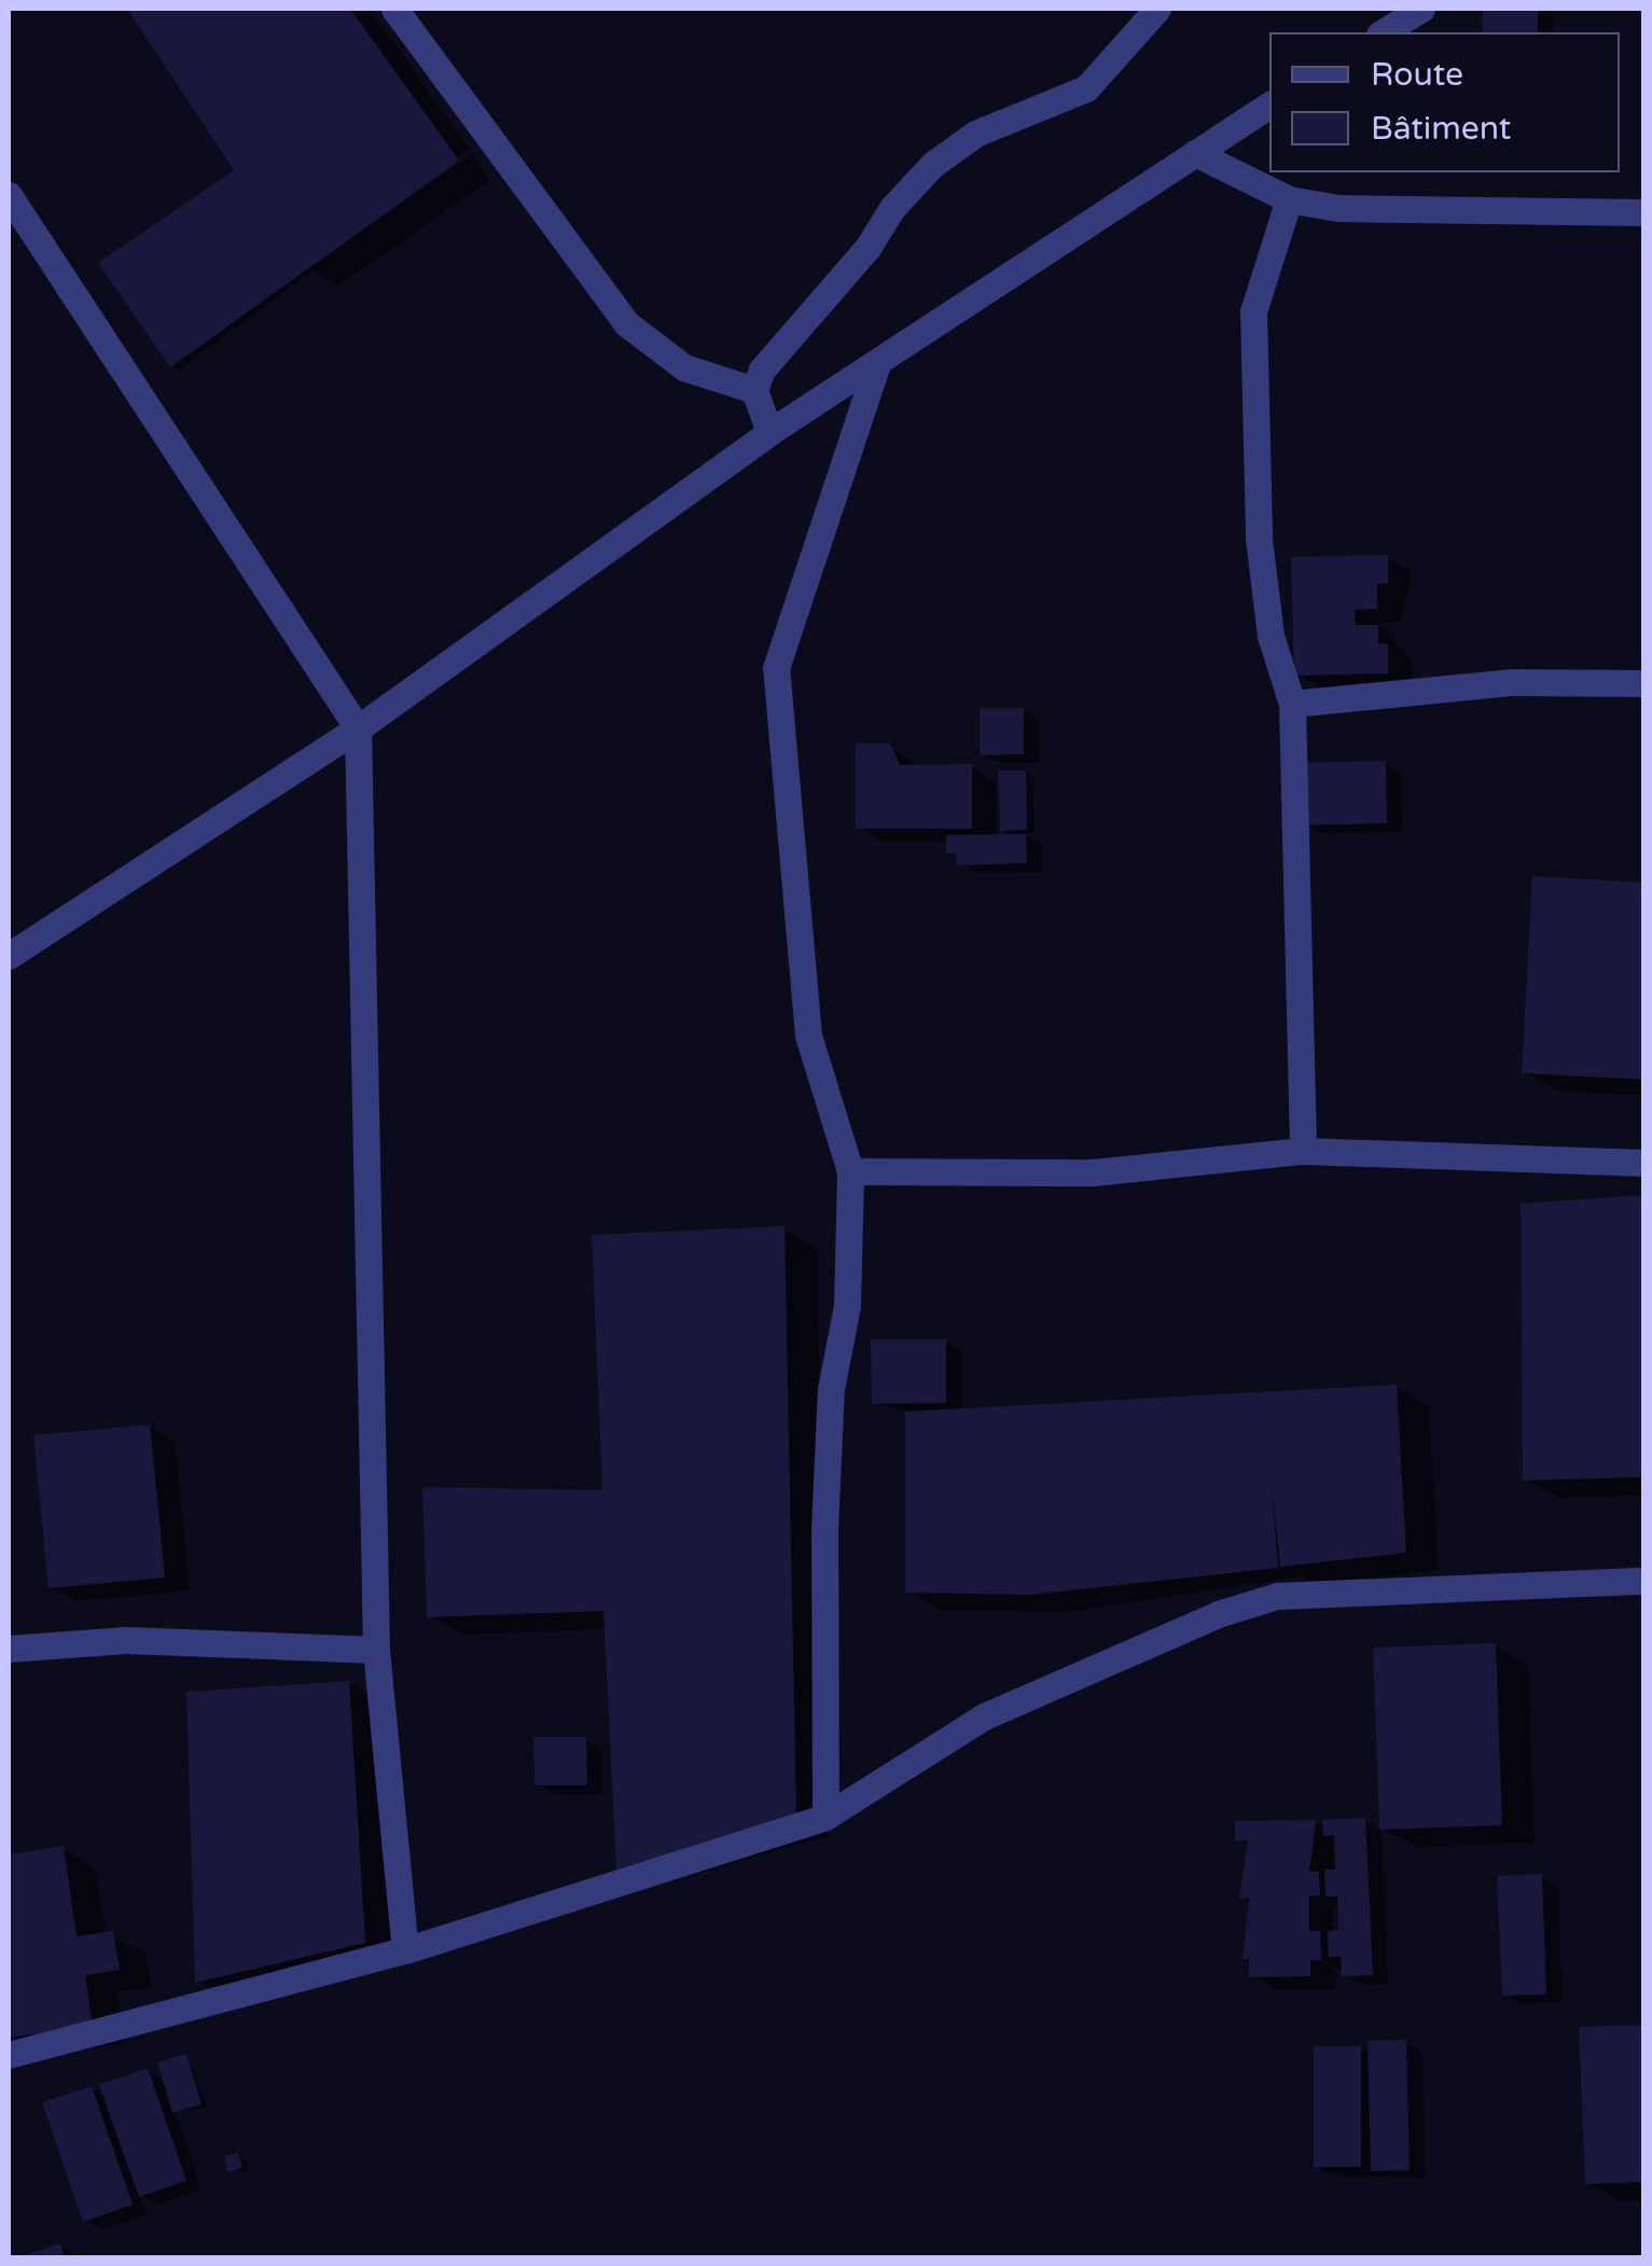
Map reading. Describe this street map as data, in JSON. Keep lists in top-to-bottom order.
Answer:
{
  "legend": ["Route", "Bâtiment"]
}
